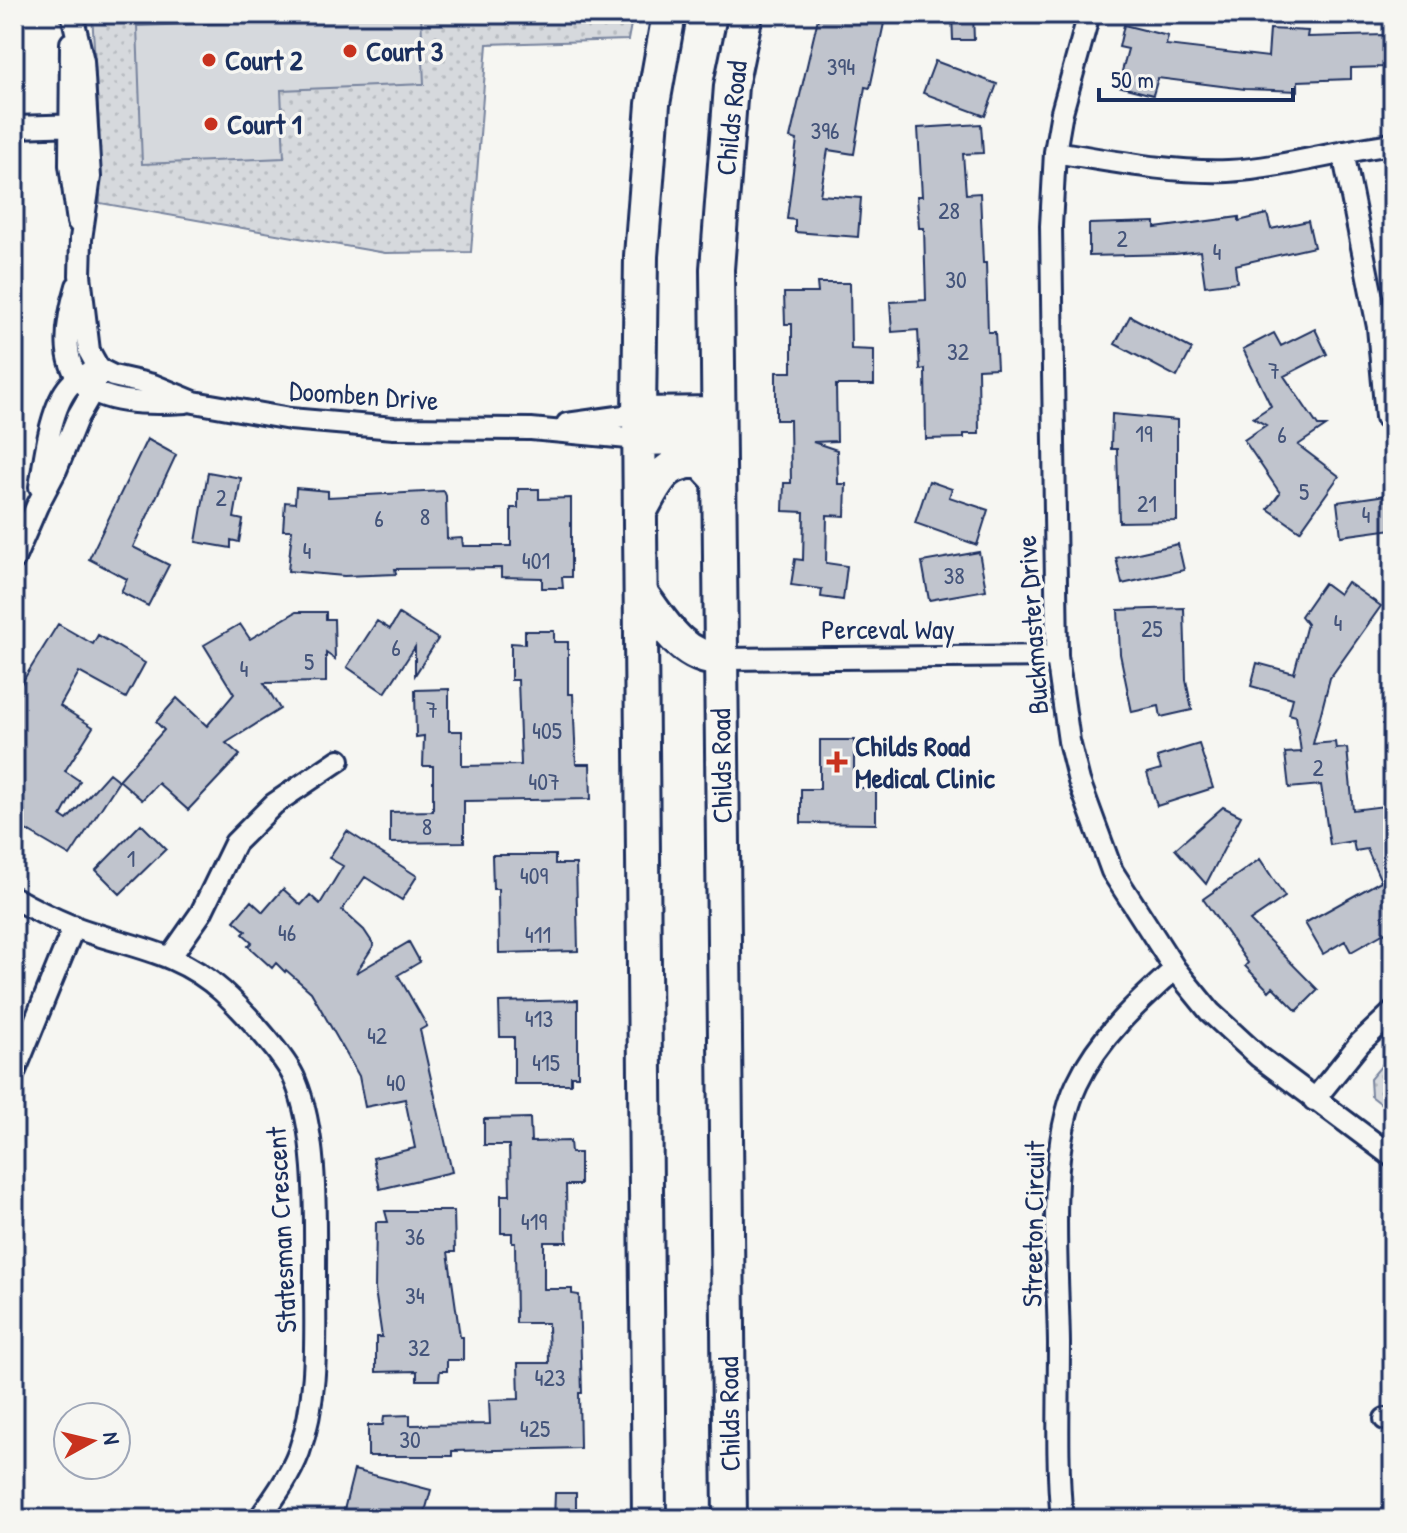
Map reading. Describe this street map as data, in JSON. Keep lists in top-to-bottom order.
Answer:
{
  "streets": {
    "main road": ["Childs Road"],
    "street": [
      "Doomben Drive",
      "Buckmaster Drive",
      "Perceval Way",
      "Streeton Circuit",
      "Statesman Crescent"
    ]
  },
  "crossings": [
    ["Childs Road", "Perceval Way"],
    ["Buckmaster Drive", "Perceval Way"],
    ["Buckmaster Drive", "Streeton Circuit"]
  ],
  "places": {
    "other": ["Court 3", "Court 2", "Court 1"],
    "health": ["Childs Road Medical Clinic"]
  },
  "house_numbers": [
    "394",
    "396",
    "28",
    "2",
    "4",
    "30",
    "32",
    "7",
    "19",
    "6",
    "5",
    "2",
    "21",
    "4",
    "8",
    "6",
    "4",
    "401",
    "38",
    "4",
    "25",
    "6",
    "5",
    "4",
    "7",
    "405",
    "2",
    "407",
    "8",
    "1",
    "409",
    "46",
    "411",
    "413",
    "42",
    "415",
    "40",
    "419",
    "36",
    "34",
    "32",
    "423",
    "425",
    "30"
  ],
  "scale_bar": "50 m",
  "north": "right"
}
